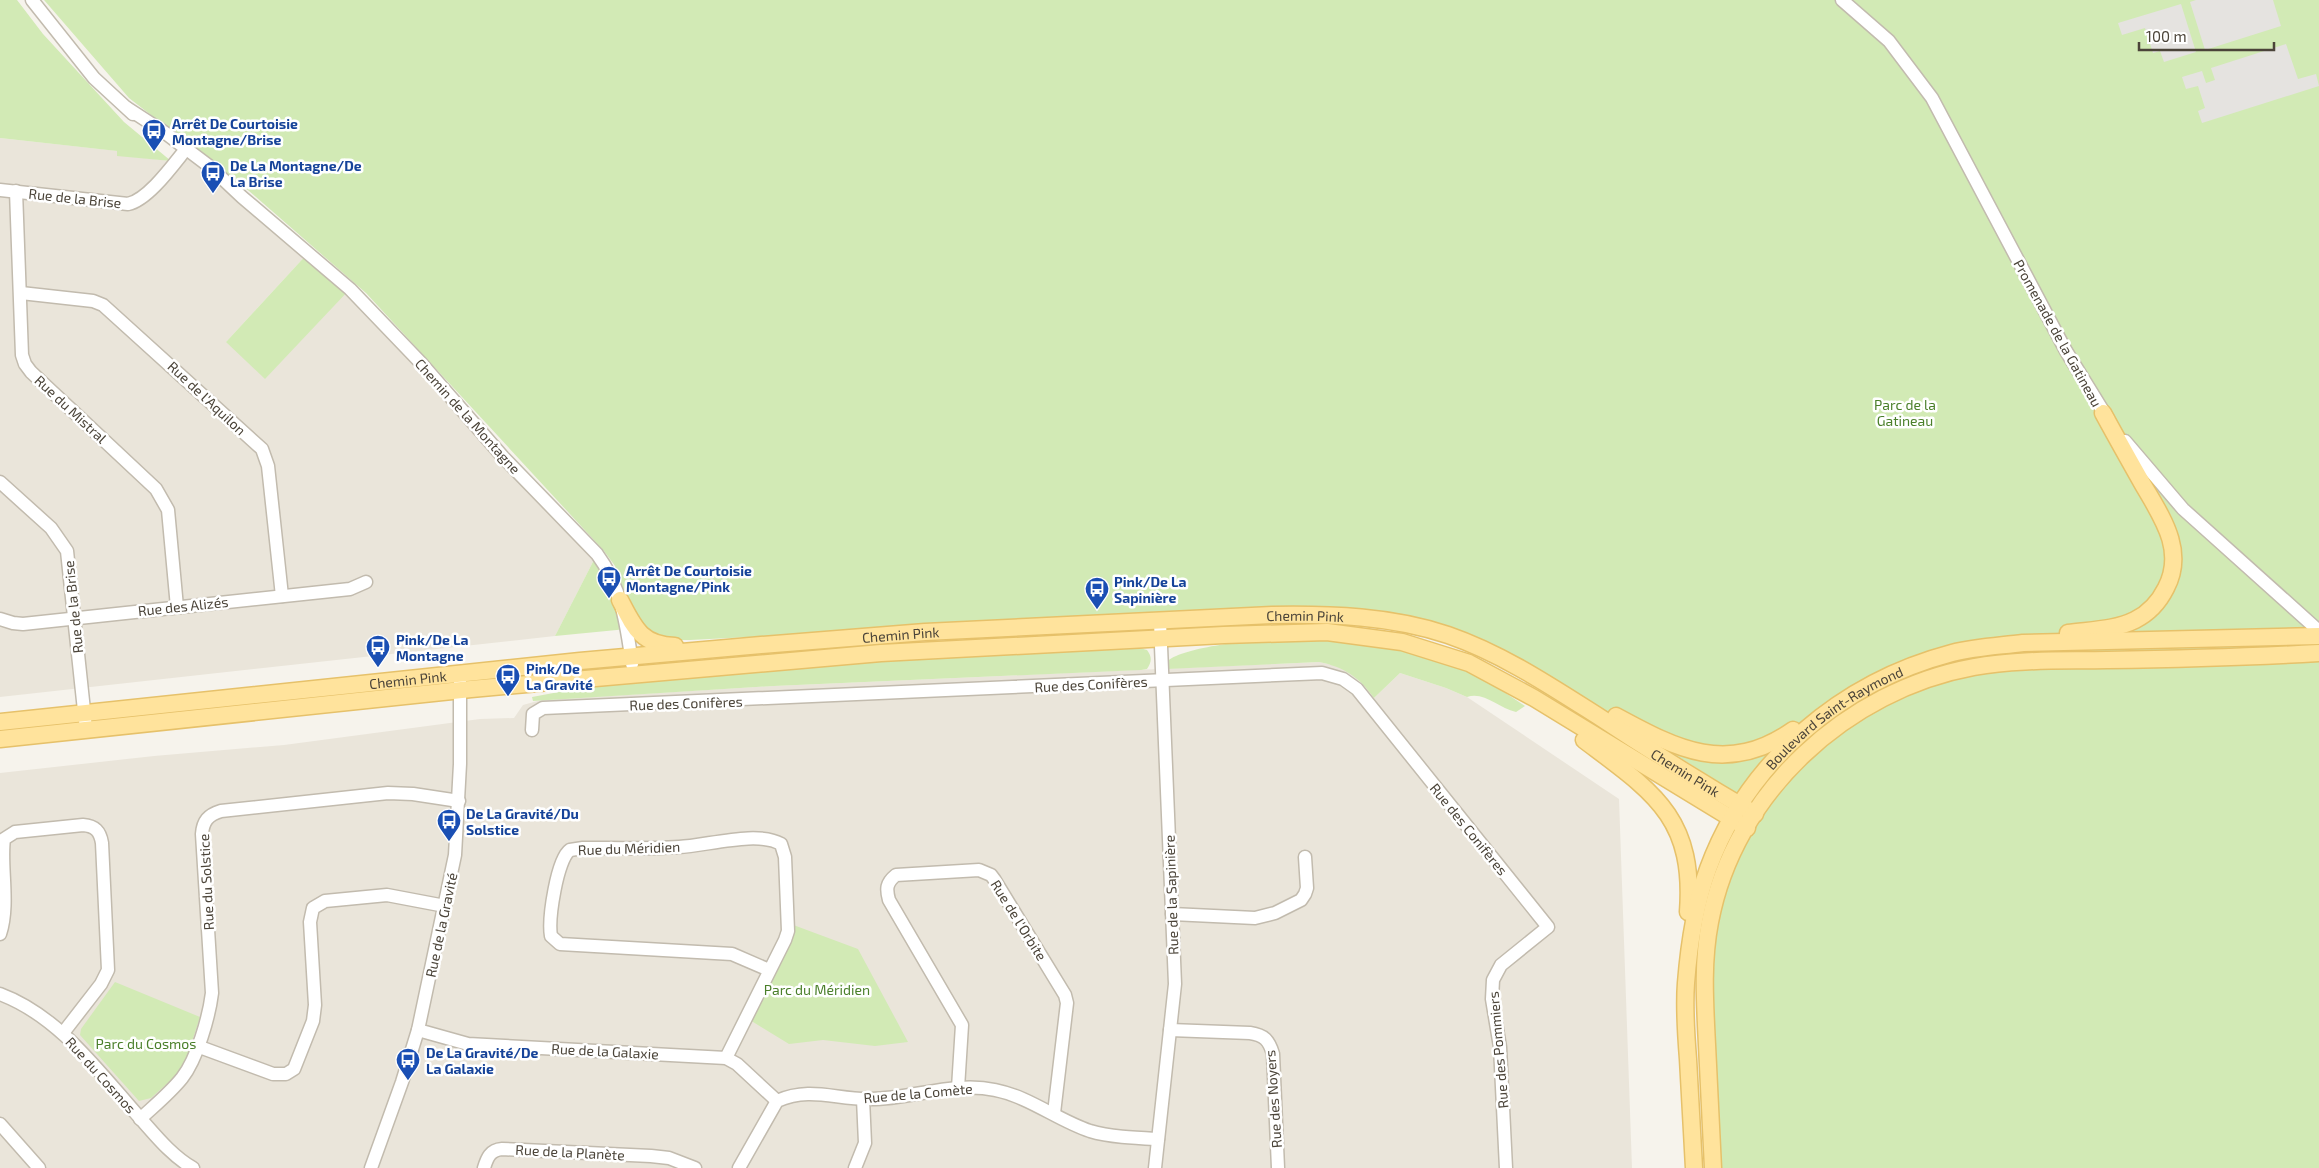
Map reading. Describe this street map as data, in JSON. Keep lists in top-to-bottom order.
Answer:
{
  "streets": {
    "main road": ["Chemin Pink", "Boulevard Saint-Raymond"],
    "street": [
      "Rue de la Brise",
      "Promenade de la Gatineau",
      "Rue de l'Aquilon",
      "Rue du Mistral",
      "Chemin de la Montagne",
      "Rue des Alizés",
      "Rue des Conifères",
      "Rue du Méridien",
      "Rue du Solstice",
      "Rue de la Sapinière",
      "Rue de l'Orbite",
      "Rue de la Gravité",
      "Rue des Pommiers",
      "Rue de la Galaxie",
      "Rue du Cosmos",
      "Rue de la Comète",
      "Rue des Noyers",
      "Rue de la Planète"
    ]
  },
  "crossings": [
    ["Rue de la Brise", "Rue du Mistral"],
    ["Rue de la Brise", "Chemin de la Montagne"],
    ["Rue de la Brise", "Rue des Alizés"],
    ["Rue de la Brise", "Chemin Pink"],
    ["Rue de l'Aquilon", "Rue du Mistral"],
    ["Rue de l'Aquilon", "Rue des Alizés"],
    ["Rue du Mistral", "Rue des Alizés"],
    ["Chemin de la Montagne", "Chemin Pink"],
    ["Chemin Pink", "Boulevard Saint-Raymond"],
    ["Chemin Pink", "Rue de la Sapinière"],
    ["Chemin Pink", "Rue de la Gravité"],
    ["Rue des Conifères", "Rue de la Sapinière"],
    ["Rue des Conifères", "Rue des Pommiers"],
    ["Rue du Méridien", "Rue de la Galaxie"],
    ["Rue du Solstice", "Rue de la Gravité"],
    ["Rue du Solstice", "Rue du Cosmos"],
    ["Rue de la Sapinière", "Rue de la Comète"],
    ["Rue de la Sapinière", "Rue des Noyers"],
    ["Rue de l'Orbite", "Rue de la Comète"],
    ["Rue de la Gravité", "Rue de la Galaxie"]
  ],
  "parks": ["Parc de la Gatineau", "Parc du Méridien", "Parc du Cosmos"],
  "places": {
    "bus stop": [
      "Arrêt De Courtoisie Montagne/Brise",
      "De La Montagne/De La Brise",
      "Arrêt De Courtoisie Montagne/Pink",
      "Pink/De La Sapinière",
      "Pink/De La Montagne",
      "Pink/De La Gravité",
      "De La Gravité/Du Solstice",
      "De La Gravité/De La Galaxie"
    ]
  },
  "scale_bar": "100 m"
}
